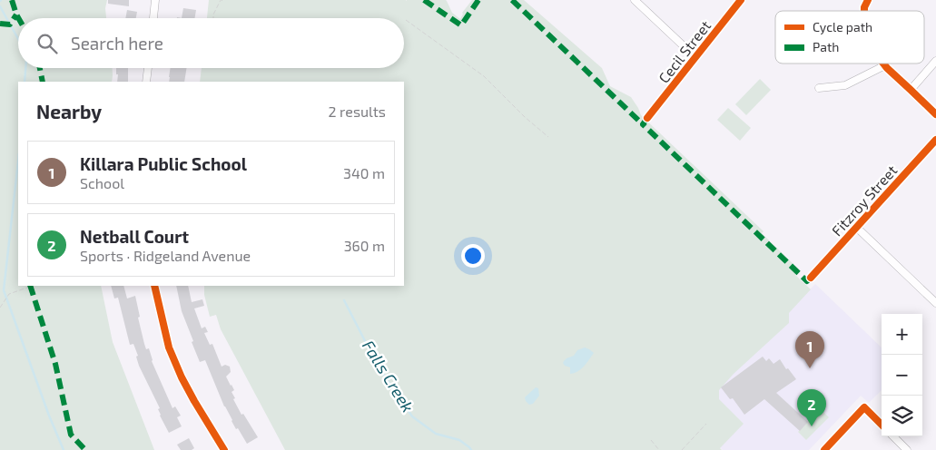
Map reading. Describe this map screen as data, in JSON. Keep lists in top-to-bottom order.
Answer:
{
  "streets": {
    "street": ["Cecil Street", "Fitzroy Street"]
  },
  "water": ["Falls Creek"],
  "legend": ["Cycle path", "Path"],
  "page": {
    "search": "Search here",
    "heading": ["Nearby", "2 results"],
    "list": [
      {
        "mark": "1",
        "name": "Killara Public School",
        "note": "School",
        "value": "340 m"
      },
      {
        "mark": "2",
        "name": "Netball Court",
        "note": "Sports · Ridgeland Avenue",
        "value": "360 m"
      }
    ],
    "map_buttons": ["+", "−"],
    "pins": ["1", "2"]
  }
}
